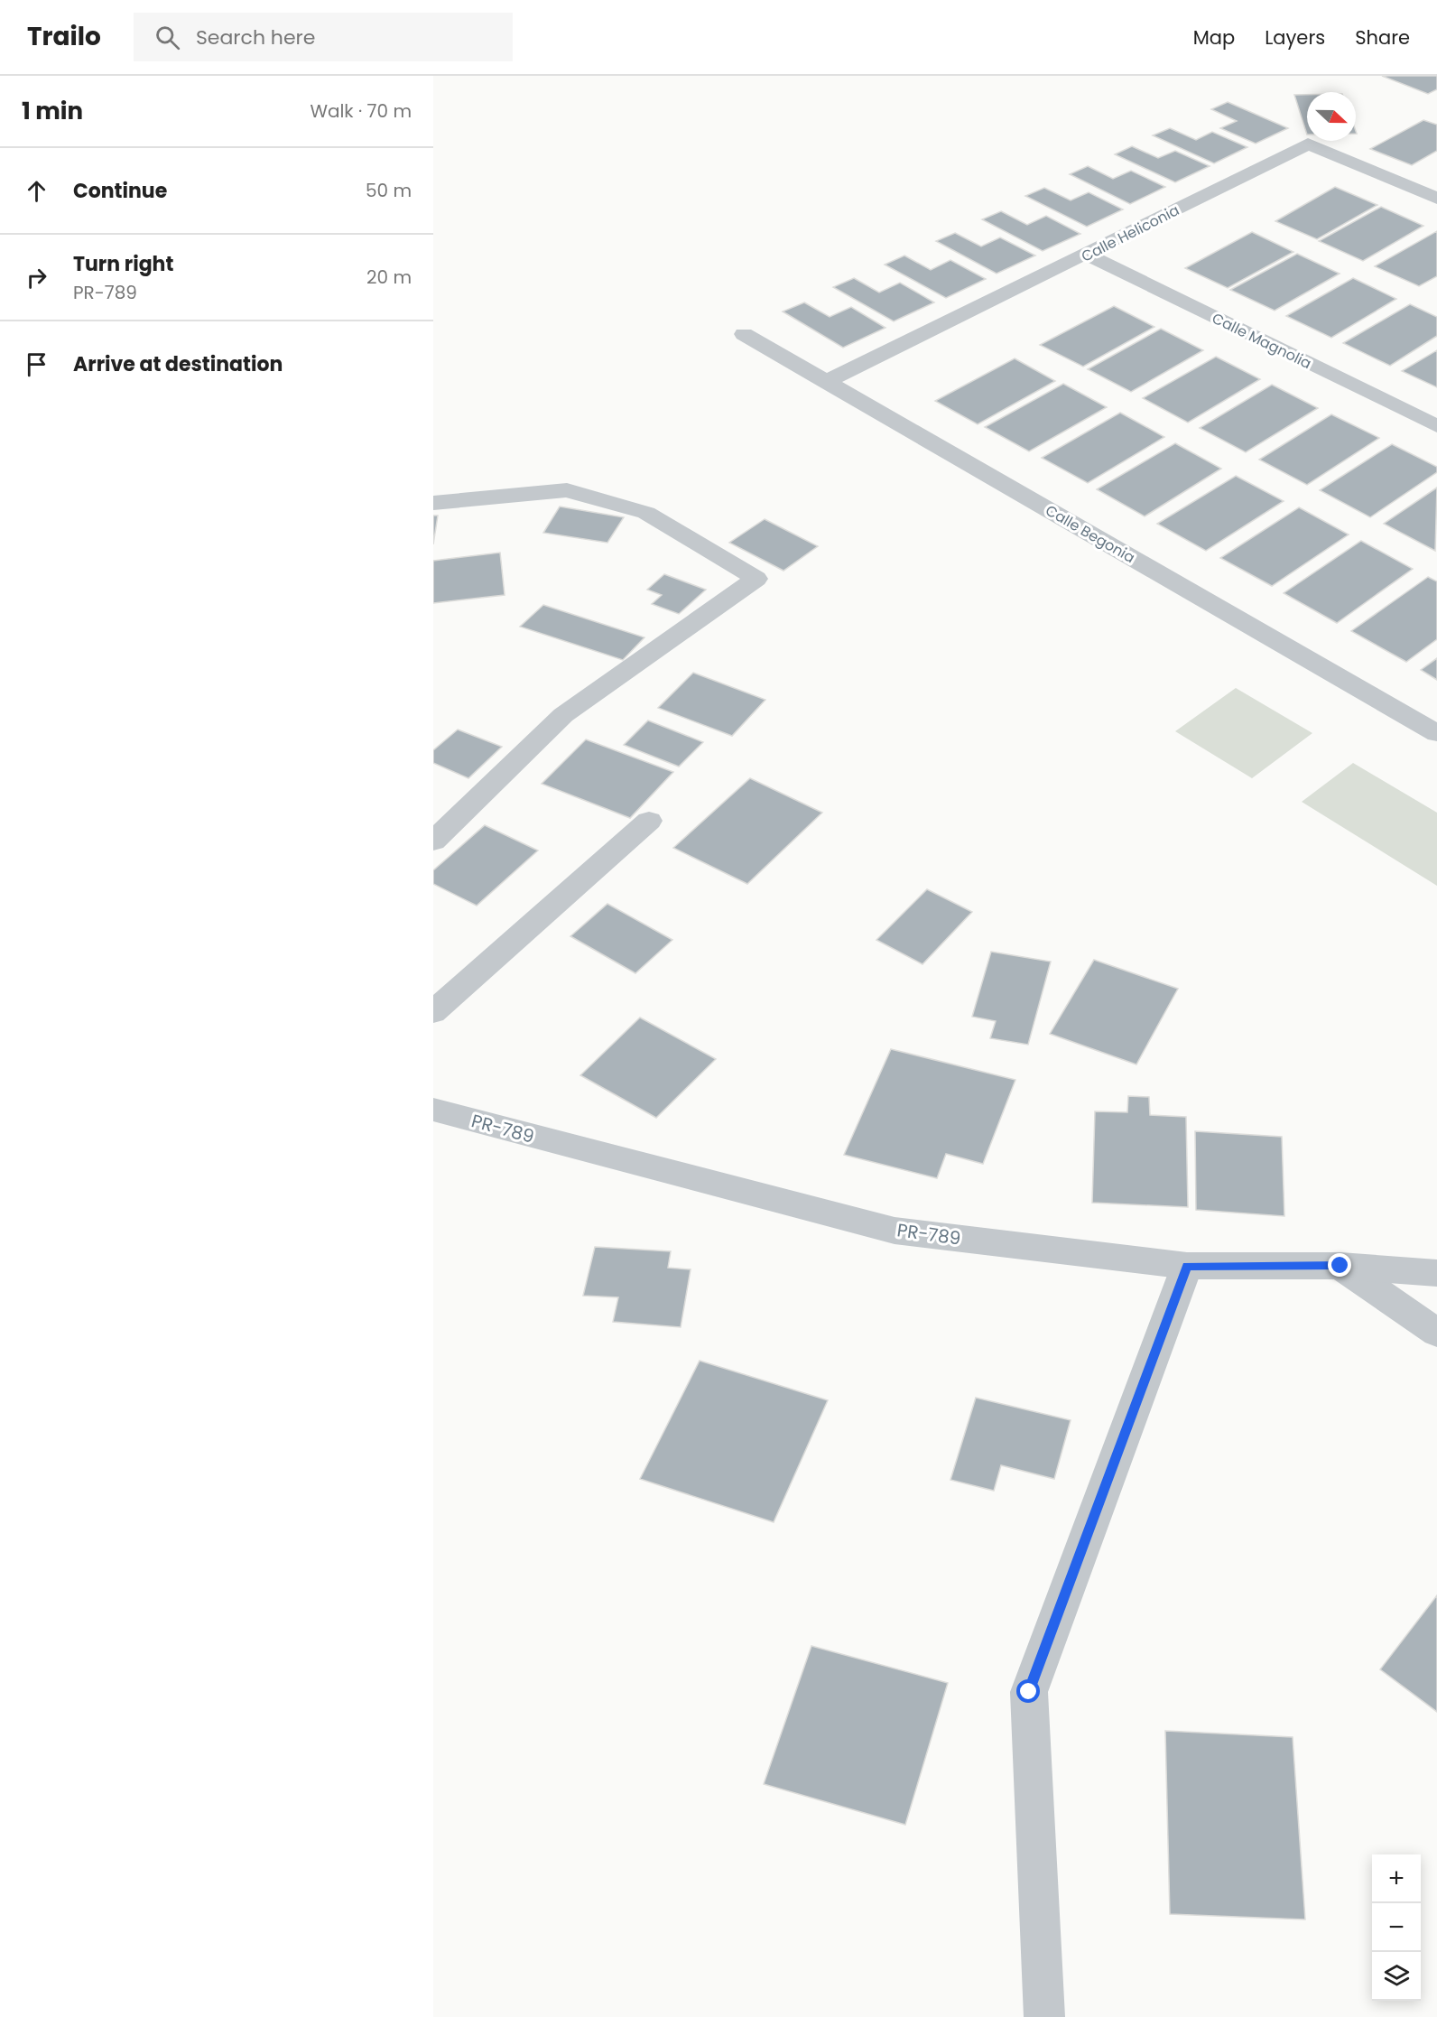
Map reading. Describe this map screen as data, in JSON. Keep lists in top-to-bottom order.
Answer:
{
  "streets": {
    "street": [
      "Calle Heliconia",
      "Calle Magnolia",
      "Calle Begonia",
      "PR-789"
    ]
  },
  "crossings": [
    ["Calle Heliconia", "Calle Magnolia"],
    ["Calle Heliconia", "Calle Begonia"]
  ],
  "north": "right",
  "page": {
    "header": "Trailo",
    "search": "Search here",
    "nav": ["Map", "Layers", "Share"],
    "heading": ["1 min", "Walk · 70 m"],
    "list": [
      ["Continue", "50 m"],
      ["Turn right", "PR-789", "20 m"],
      "Arrive at destination"
    ],
    "map_buttons": ["+", "−"]
  }
}
